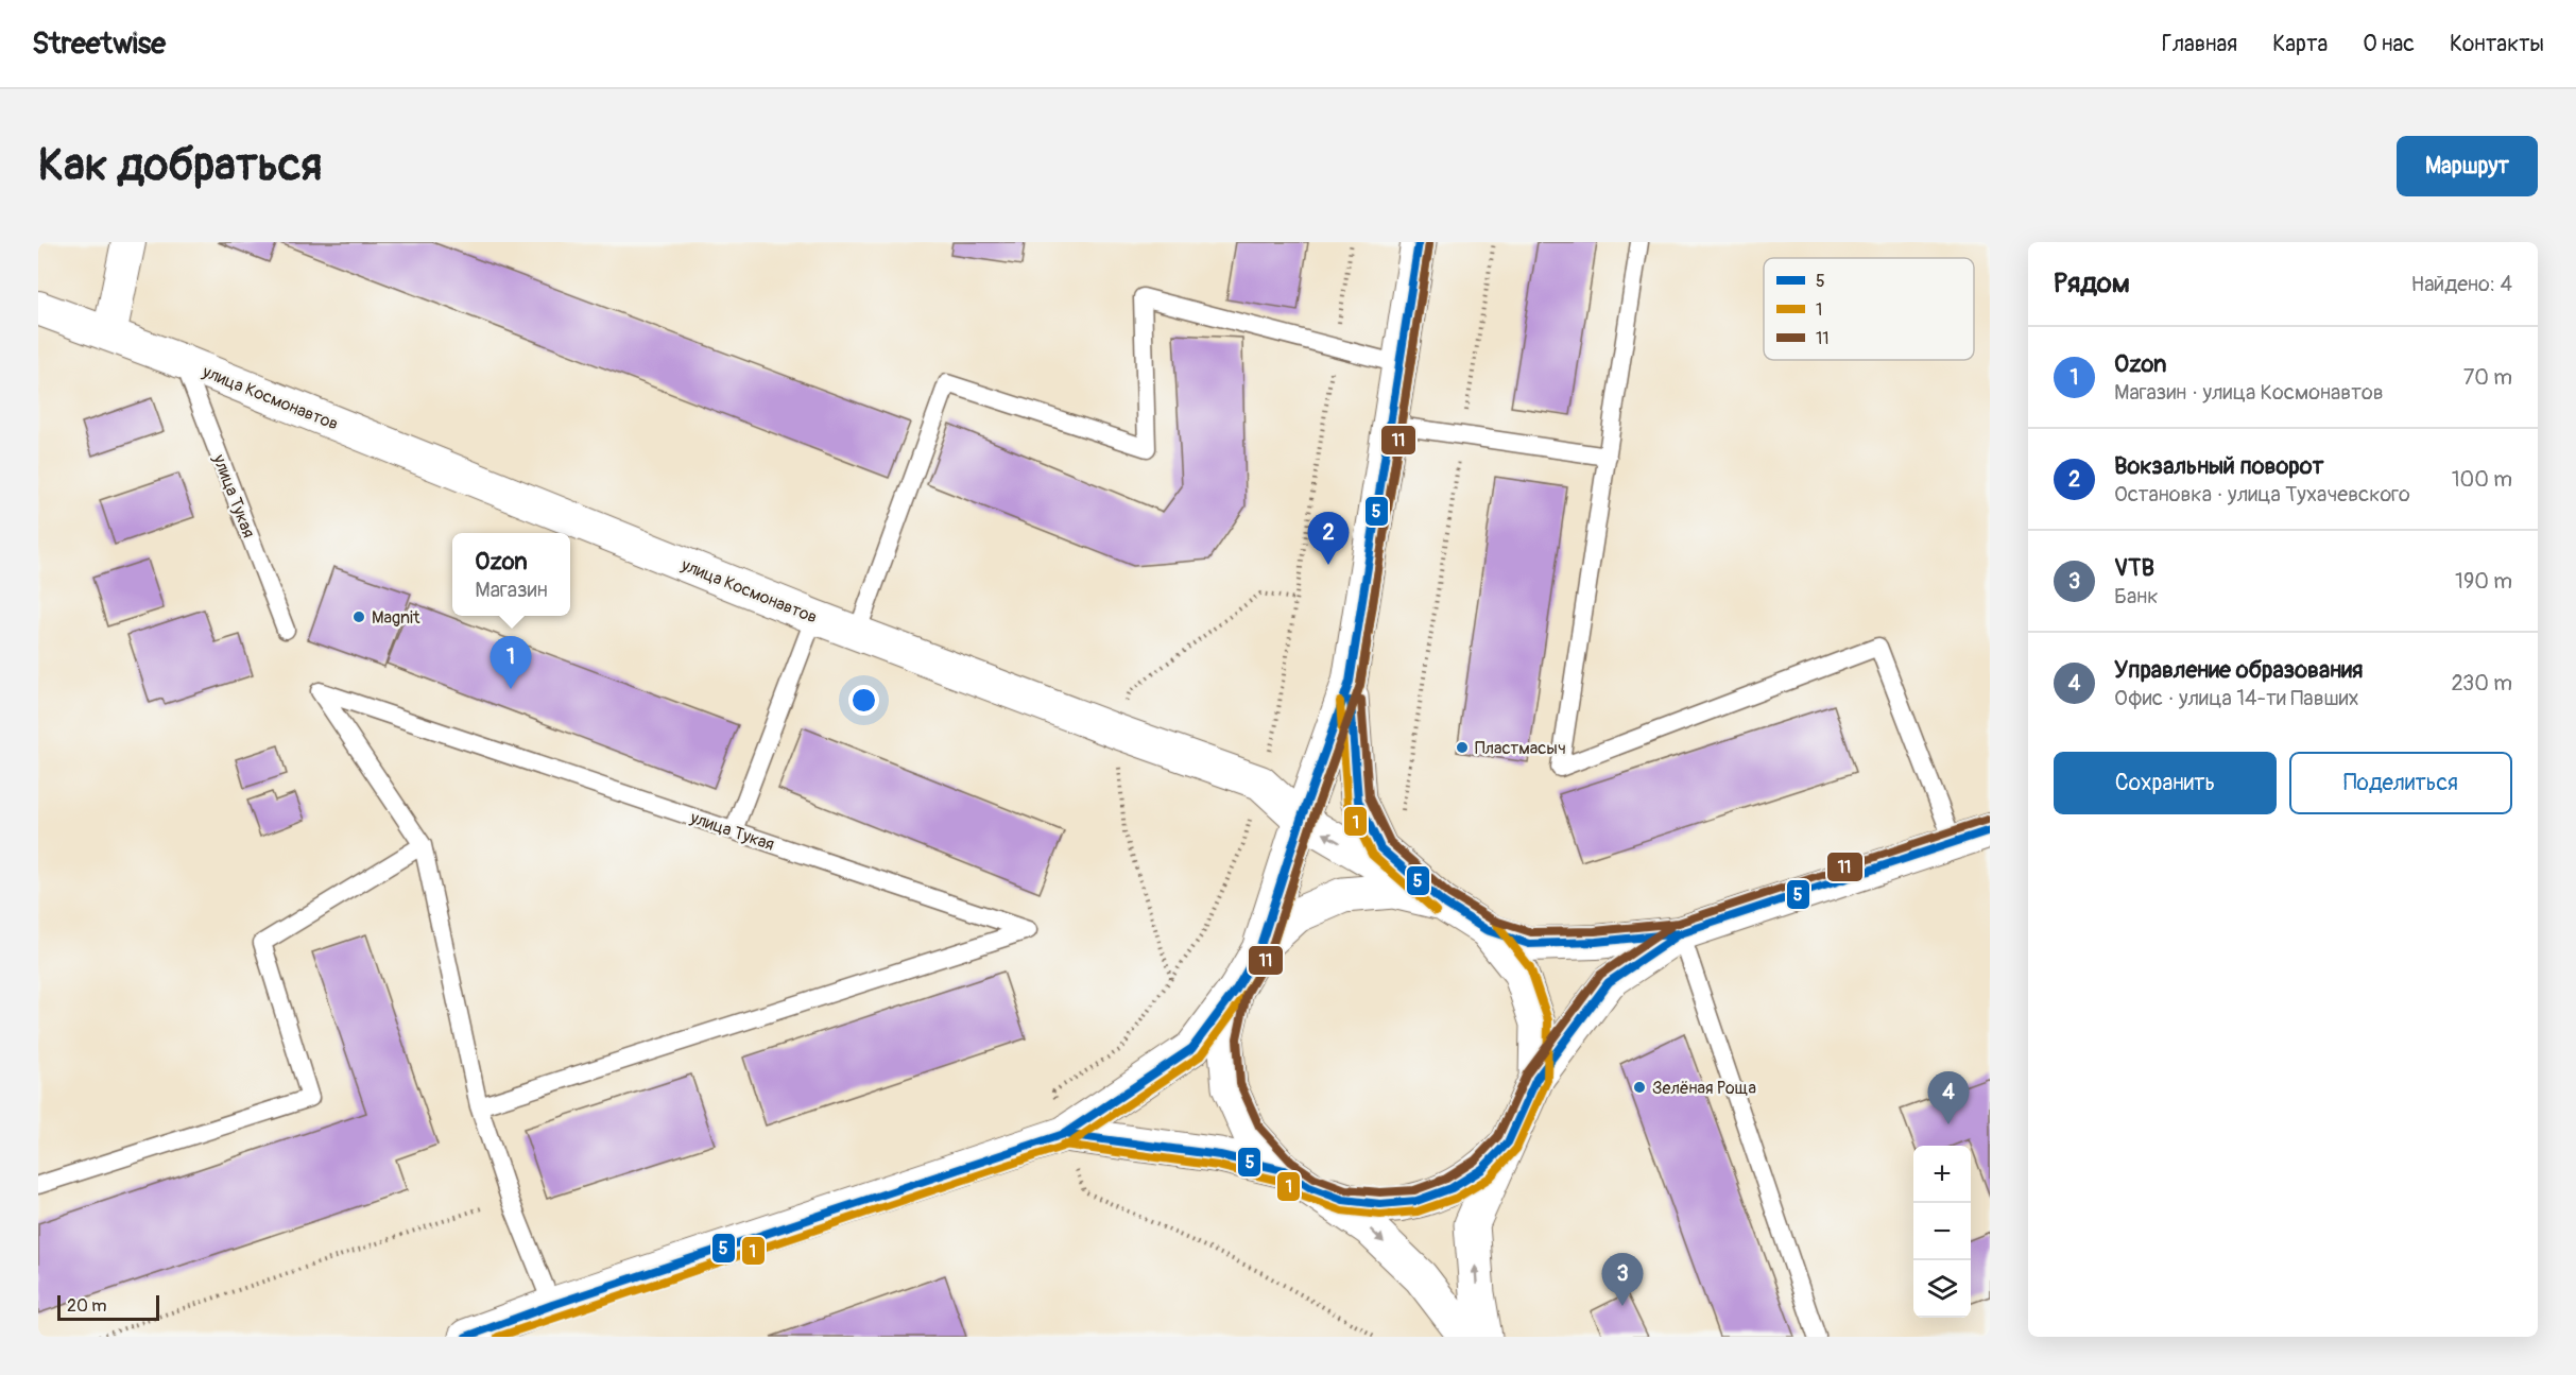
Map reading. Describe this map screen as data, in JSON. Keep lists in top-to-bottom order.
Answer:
{
  "streets": {
    "street": ["улица Космонавтов"],
    "lane": ["улица Тукая"]
  },
  "crossings": [
    ["улица Космонавтов", "улица Тукая"]
  ],
  "places": ["Magnit", "Пластмасыч", "Зелёная Роща"],
  "lines": ["transit line 5", "transit line 1", "transit line 11"],
  "legend": ["5", "1", "11"],
  "scale_bar": "20 m",
  "page": {
    "header": "Streetwise",
    "nav": [
      "Главная",
      "Карта",
      "О нас",
      "Контакты"
    ],
    "buttons": [
      "Маршрут",
      ["Сохранить", "Поделиться"]
    ],
    "title": "Как добраться",
    "heading": ["Рядом", "Найдено: 4"],
    "list": [
      {
        "mark": "1",
        "name": "Ozon",
        "note": "Магазин · улица Космонавтов",
        "value": "70 m"
      },
      {
        "mark": "2",
        "name": "Вокзальный поворот",
        "note": "Остановка · улица Тухачевского",
        "value": "100 m"
      },
      {
        "mark": "3",
        "name": "VTB",
        "note": "Банк",
        "value": "190 m"
      },
      {
        "mark": "4",
        "name": "Управление образования",
        "note": "Офис · улица 14-ти Павших",
        "value": "230 m"
      }
    ],
    "pins": [
      "2",
      "1",
      "4",
      "3"
    ],
    "popup": ["Ozon", "Магазин"],
    "map_buttons": ["+", "−"],
    "scale": "20 m"
  }
}
